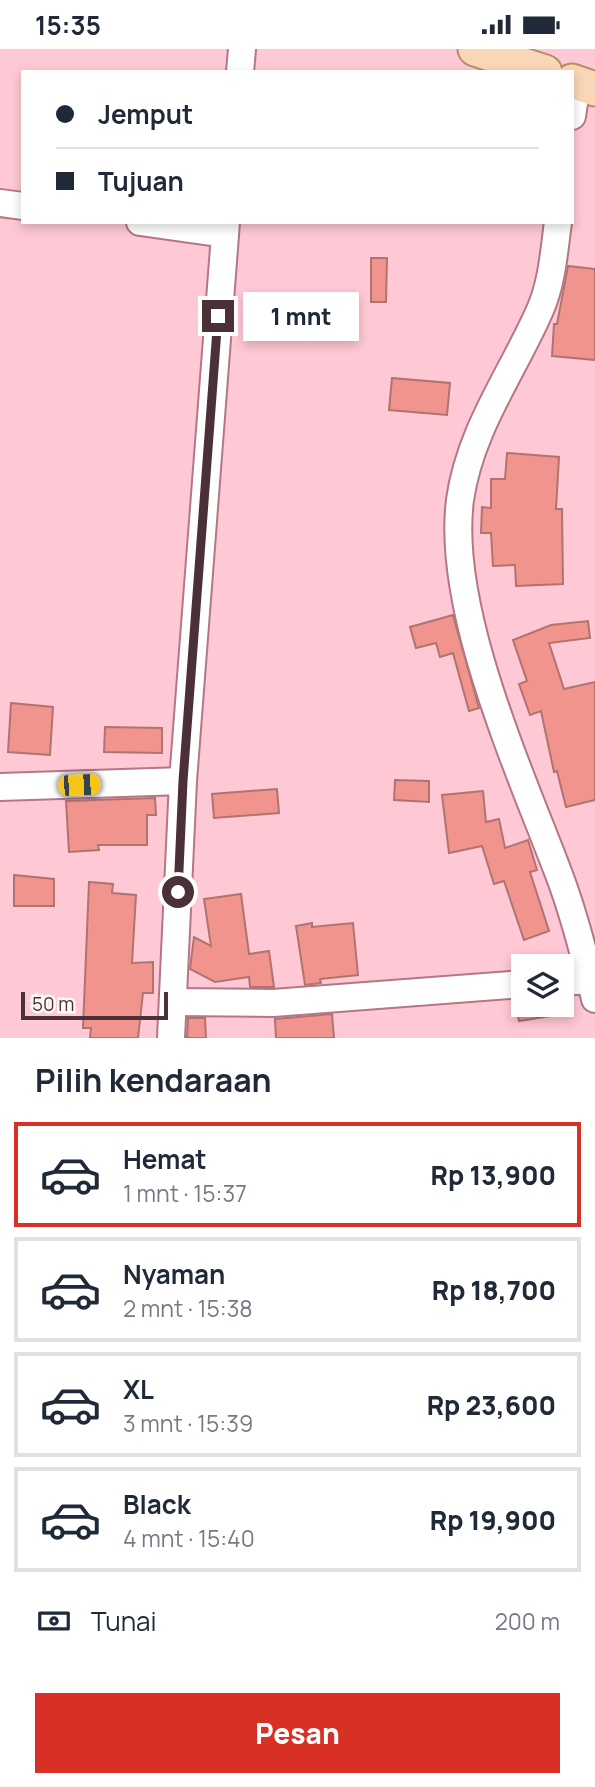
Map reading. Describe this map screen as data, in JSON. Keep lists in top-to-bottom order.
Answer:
{
  "scale_bar": "50 m",
  "page": {
    "status": "15:35",
    "banner": ["Jemput", "Tujuan"],
    "bubble": "1 mnt",
    "scale": "50 m",
    "heading": "Pilih kendaraan",
    "list": [
      {
        "name": "Hemat",
        "note": "1 mnt · 15:37",
        "value": "Rp 13,900"
      },
      {
        "name": "Nyaman",
        "note": "2 mnt · 15:38",
        "value": "Rp 18,700"
      },
      {
        "name": "XL",
        "note": "3 mnt · 15:39",
        "value": "Rp 23,600"
      },
      {
        "name": "Black",
        "note": "4 mnt · 15:40",
        "value": "Rp 19,900"
      }
    ],
    "pay": ["Tunai", "200 m"],
    "buttons": "Pesan"
  }
}
